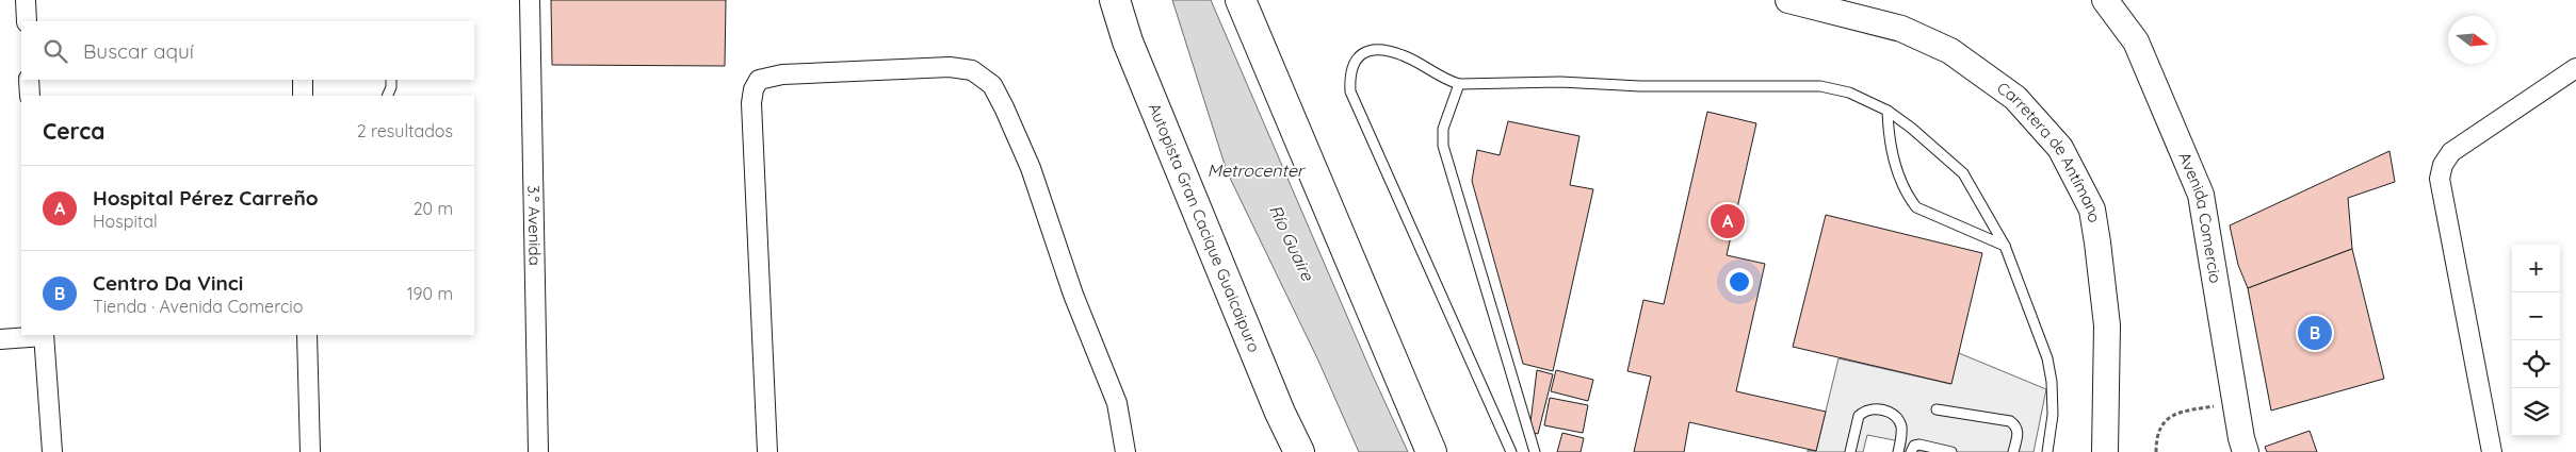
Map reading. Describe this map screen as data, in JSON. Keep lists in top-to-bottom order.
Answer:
{
  "streets": {
    "highway": ["Autopista Gran Cacique Guaicaipuro"],
    "main road": ["Carretera de Antímano", "Avenida Comercio"],
    "street": ["3.° Avenida"]
  },
  "water": ["Metrocenter", "Río Guaire"],
  "north": "right",
  "page": {
    "search": "Buscar aquí",
    "heading": ["Cerca", "2 resultados"],
    "list": [
      {
        "mark": "A",
        "name": "Hospital Pérez Carreño",
        "note": "Hospital",
        "value": "20 m"
      },
      {
        "mark": "B",
        "name": "Centro Da Vinci",
        "note": "Tienda · Avenida Comercio",
        "value": "190 m"
      }
    ],
    "pins": ["A", "B"],
    "map_buttons": ["+", "−"]
  }
}
